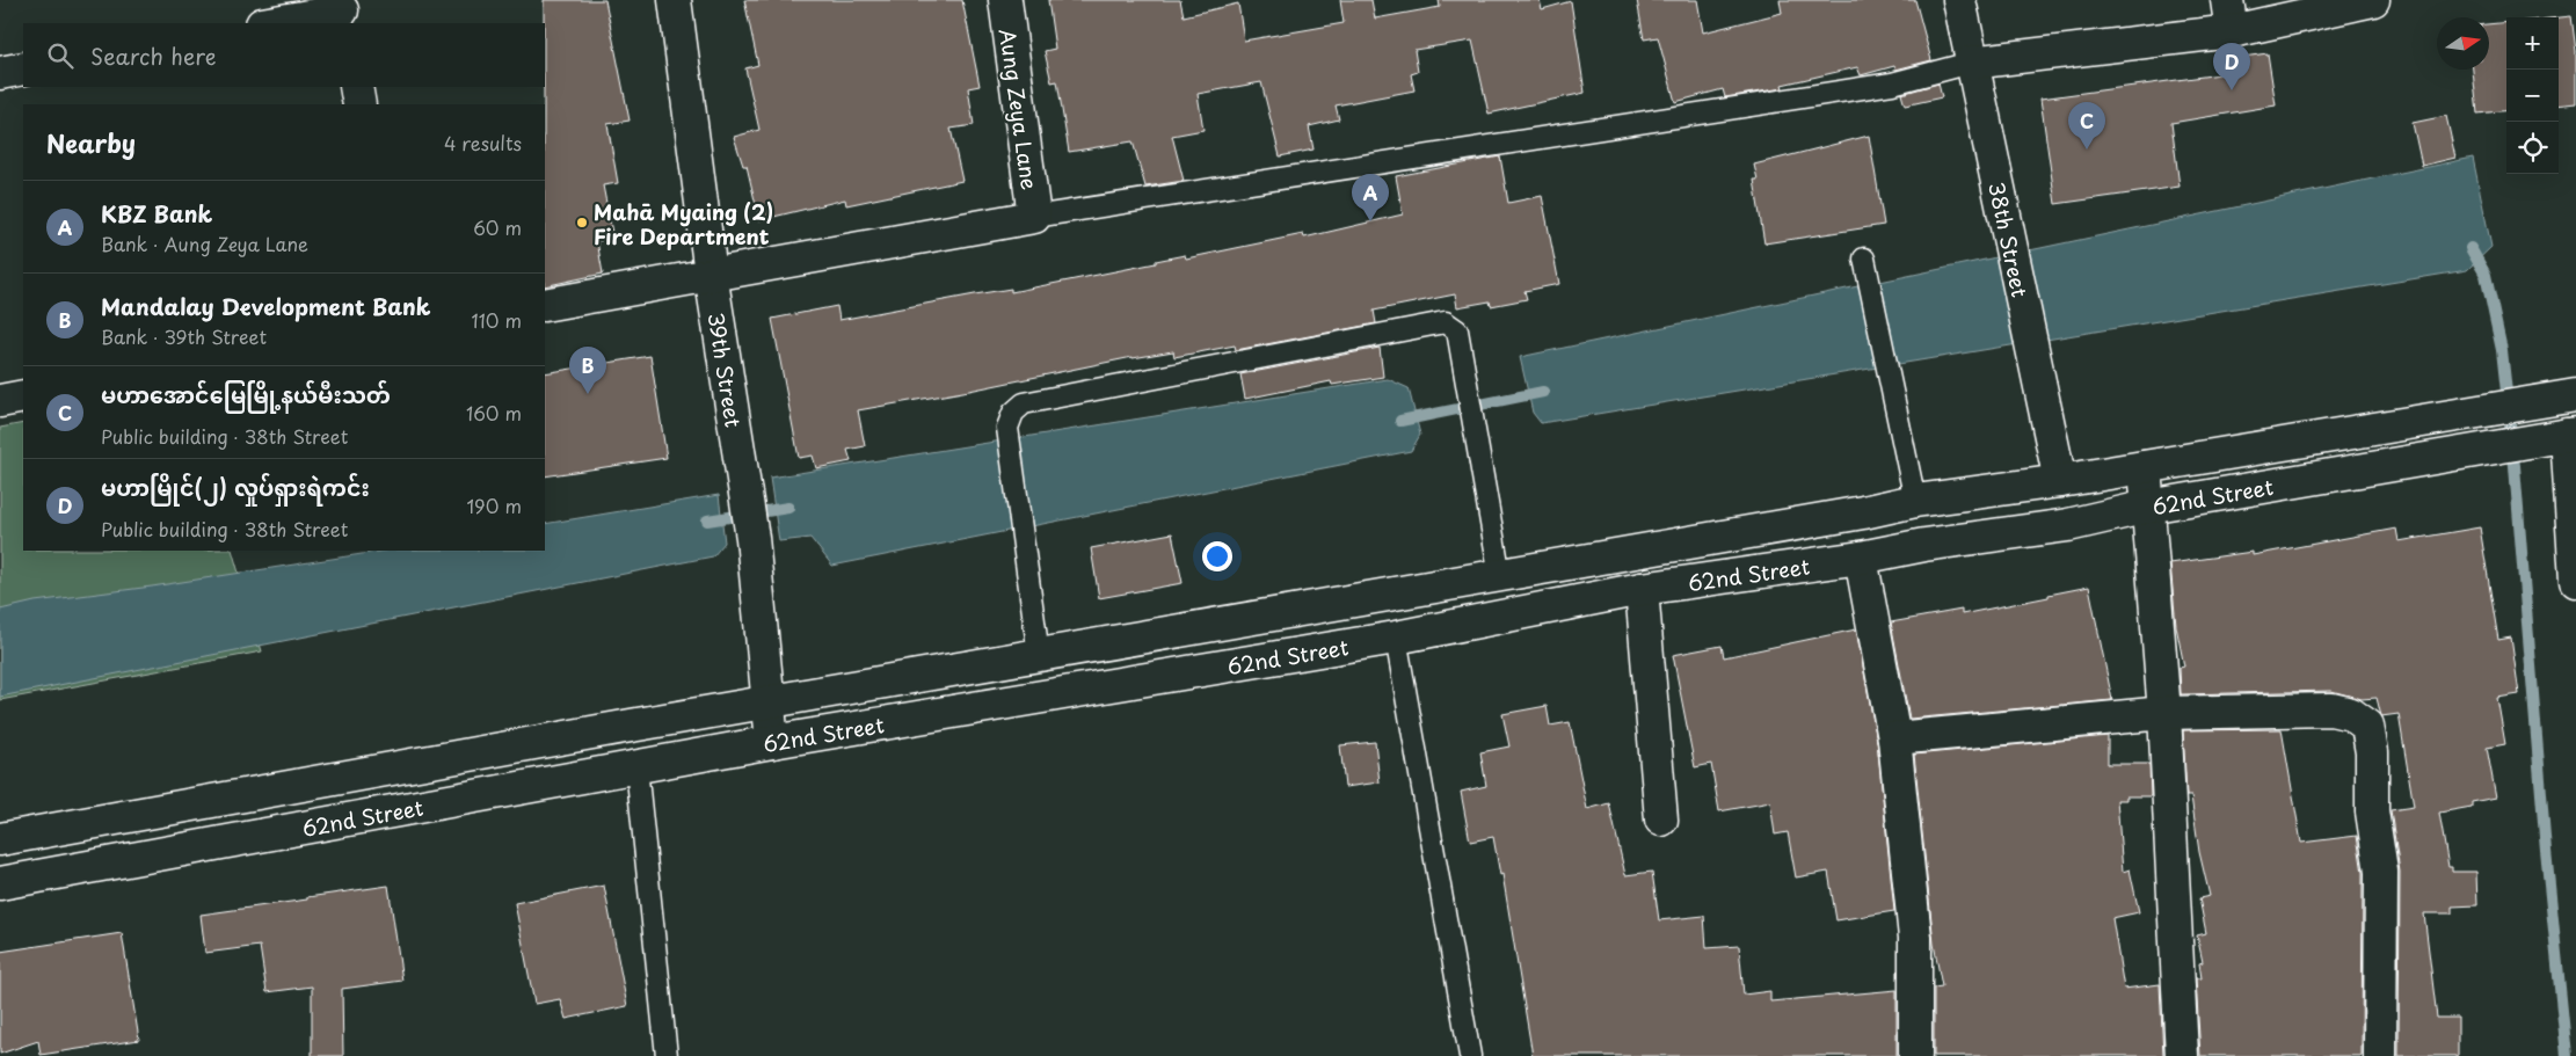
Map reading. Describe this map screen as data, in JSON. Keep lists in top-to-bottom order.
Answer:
{
  "streets": {
    "main road": [
      "Aung Zeya Lane",
      "38th Street",
      "39th Street",
      "62nd Street"
    ]
  },
  "crossings": [
    ["38th Street", "62nd Street"],
    ["39th Street", "62nd Street"]
  ],
  "places": ["Mahā Myaing (2) Fire Department"],
  "north": "right",
  "page": {
    "map_buttons": ["+", "−"],
    "search": "Search here",
    "pins": [
      "D",
      "C",
      "A",
      "B"
    ],
    "heading": ["Nearby", "4 results"],
    "list": [
      {
        "mark": "A",
        "name": "KBZ Bank",
        "note": "Bank · Aung Zeya Lane",
        "value": "60 m"
      },
      {
        "mark": "B",
        "name": "Mandalay Development Bank",
        "note": "Bank · 39th Street",
        "value": "110 m"
      },
      {
        "mark": "C",
        "name": "မဟာအောင်မြေမြို့နယ်မီးသတ်",
        "note": "Public building · 38th Street",
        "value": "160 m"
      },
      {
        "mark": "D",
        "name": "မဟာမြိုင်(၂) လှုပ်ရှားရဲကင်း",
        "note": "Public building · 38th Street",
        "value": "190 m"
      }
    ]
  }
}
